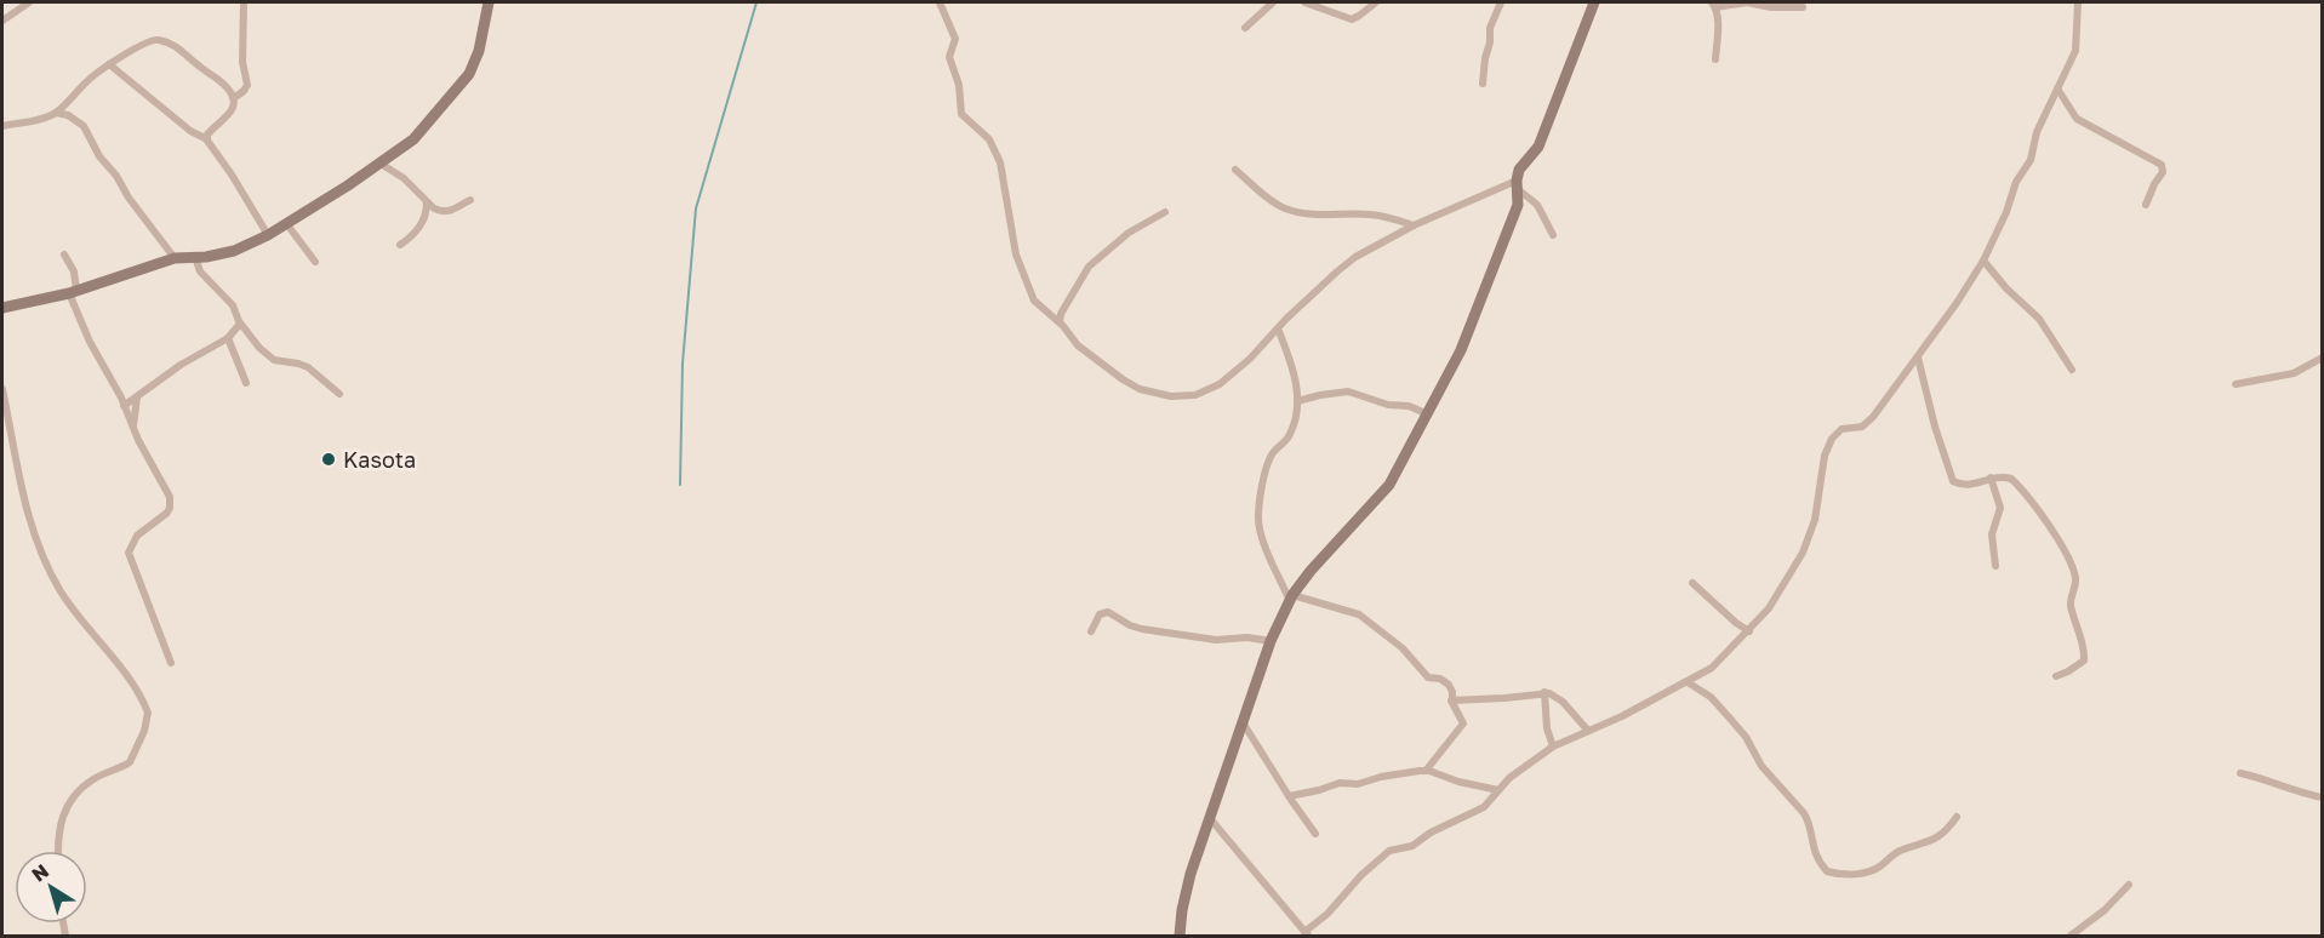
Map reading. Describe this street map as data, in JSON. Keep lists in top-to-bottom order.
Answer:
{
  "places": ["Kasota"],
  "north": "top left"
}
